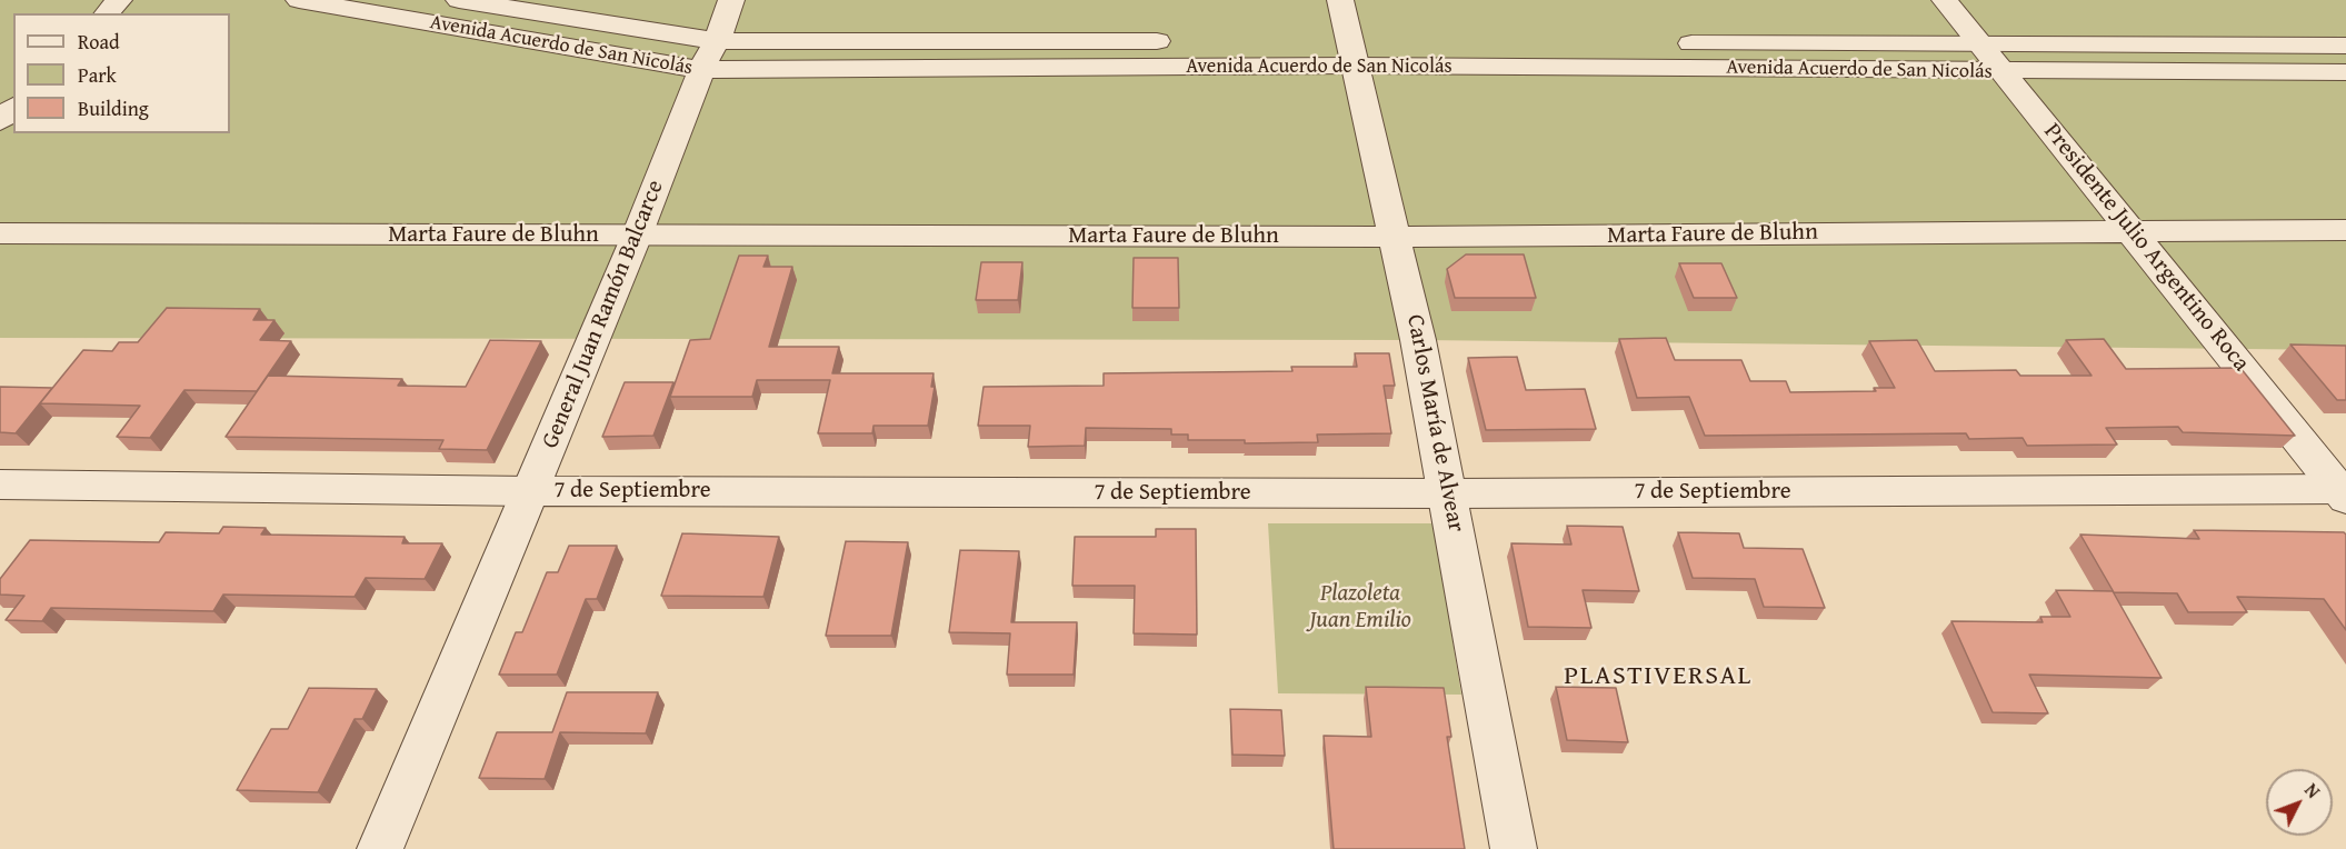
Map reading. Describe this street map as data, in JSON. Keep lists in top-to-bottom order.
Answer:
{
  "streets": {
    "street": [
      "Avenida Acuerdo de San Nicolás",
      "Marta Faure de Bluhn",
      "Presidente Julio Argentino Roca",
      "General Juan Ramón Balcarce",
      "Carlos María de Alvear",
      "7 de Septiembre"
    ]
  },
  "crossings": [
    ["Avenida Acuerdo de San Nicolás", "Presidente Julio Argentino Roca"],
    ["Avenida Acuerdo de San Nicolás", "General Juan Ramón Balcarce"],
    ["Avenida Acuerdo de San Nicolás", "Carlos María de Alvear"],
    ["Marta Faure de Bluhn", "Presidente Julio Argentino Roca"],
    ["Marta Faure de Bluhn", "General Juan Ramón Balcarce"],
    ["Marta Faure de Bluhn", "Carlos María de Alvear"],
    ["Presidente Julio Argentino Roca", "7 de Septiembre"],
    ["General Juan Ramón Balcarce", "7 de Septiembre"],
    ["Carlos María de Alvear", "7 de Septiembre"]
  ],
  "districts": ["PLASTIVERSAL"],
  "parks": ["Plazoleta Juan Emilio"],
  "legend": ["Road", "Park", "Building"],
  "north": "top right"
}
